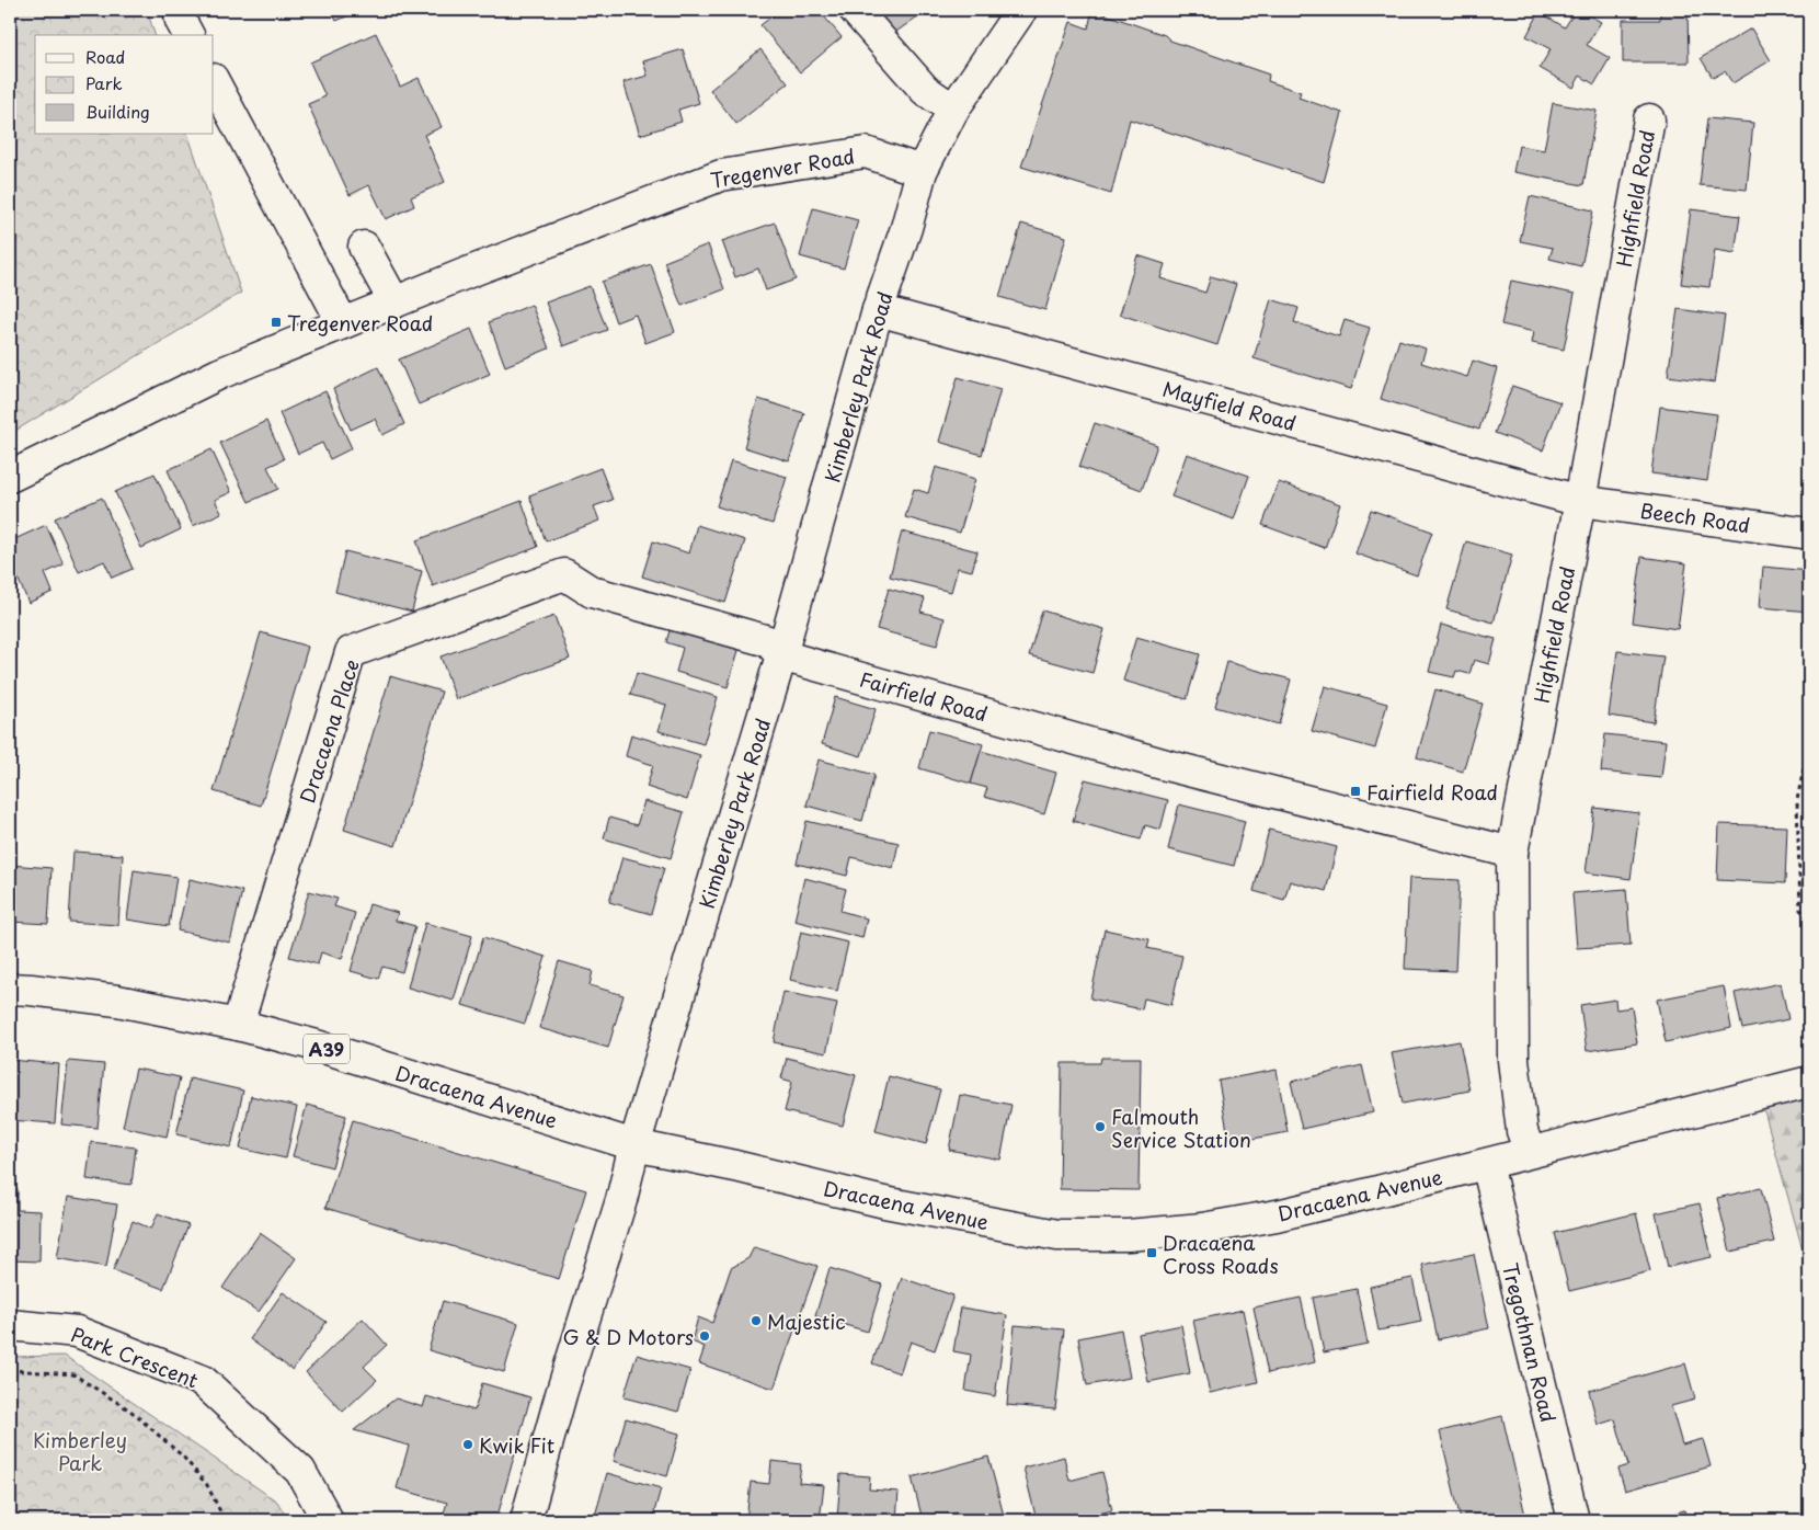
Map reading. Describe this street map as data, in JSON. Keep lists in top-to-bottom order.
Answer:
{
  "streets": {
    "street": [
      "Tregenver Road",
      "Highfield Road",
      "Kimberley Park Road",
      "Mayfield Road",
      "Beech Road",
      "Fairfield Road",
      "Dracaena Place",
      "A39",
      "Dracaena Avenue",
      "Tregothnan Road",
      "Park Crescent"
    ]
  },
  "crossings": [
    ["Tregenver Road", "Kimberley Park Road"],
    ["Highfield Road", "Mayfield Road"],
    ["Highfield Road", "Beech Road"],
    ["Highfield Road", "Fairfield Road"],
    ["Highfield Road", "Dracaena Avenue"],
    ["Kimberley Park Road", "Mayfield Road"],
    ["Kimberley Park Road", "Fairfield Road"],
    ["Kimberley Park Road", "Dracaena Avenue"],
    ["Mayfield Road", "Beech Road"],
    ["Fairfield Road", "Dracaena Place"],
    ["Dracaena Place", "Dracaena Avenue"],
    ["Dracaena Avenue", "Tregothnan Road"]
  ],
  "parks": ["Kimberley Park"],
  "places": {
    "transit": ["Tregenver Road", "Fairfield Road", "Dracaena Cross Roads"],
    "other": [
      "Falmouth Service Station",
      "Majestic",
      "G & D Motors",
      "Kwik Fit"
    ]
  },
  "legend": ["Road", "Park", "Building"]
}
